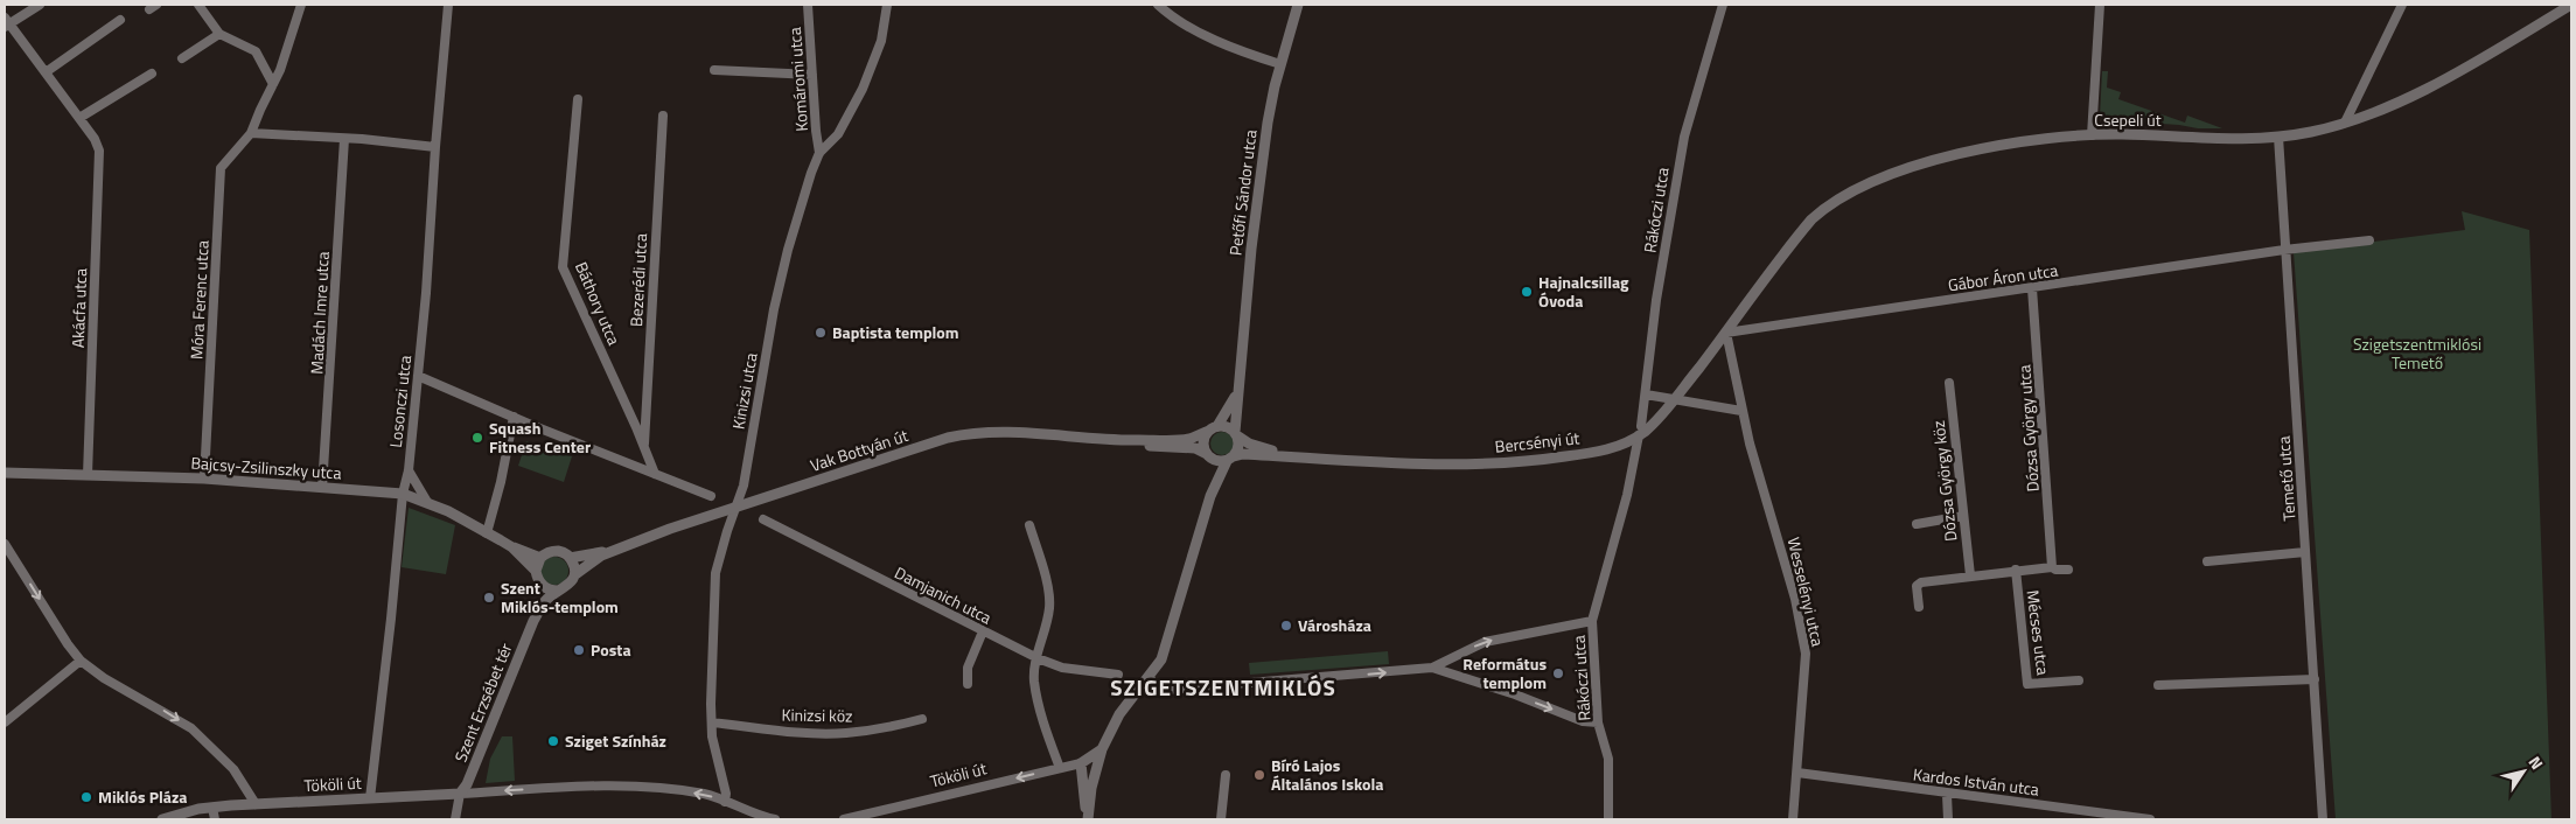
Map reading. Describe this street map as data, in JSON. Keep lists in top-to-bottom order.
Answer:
{
  "streets": {
    "street": [
      "Komáromi utca",
      "Csepeli út",
      "Petőfi Sándor utca",
      "Rákóczi utca",
      "Gábor Áron utca",
      "Bezerédi utca",
      "Móra Ferenc utca",
      "Báthory utca",
      "Akácfa utca",
      "Madách Imre utca",
      "Kinizsi utca",
      "Losonczi utca",
      "Dózsa György utca",
      "Bercsényi út",
      "Vak Bottyán út",
      "Bajcsy-Zsilinszky utca",
      "Temető utca",
      "Dózsa György köz",
      "Wesselényi utca",
      "Damjanich utca",
      "Mécses utca",
      "Szent Erzsébet tér",
      "Kinizsi köz",
      "Tököli út",
      "Kardos István utca"
    ]
  },
  "crossings": [
    ["Komáromi utca", "Kinizsi utca"],
    ["Csepeli út", "Gábor Áron utca"],
    ["Csepeli út", "Bercsényi út"],
    ["Csepeli út", "Temető utca"],
    ["Csepeli út", "Wesselényi utca"],
    ["Petőfi Sándor utca", "Bercsényi út"],
    ["Petőfi Sándor utca", "Vak Bottyán út"],
    ["Rákóczi utca", "Bercsényi út"],
    ["Gábor Áron utca", "Dózsa György utca"],
    ["Gábor Áron utca", "Bercsényi út"],
    ["Gábor Áron utca", "Temető utca"],
    ["Gábor Áron utca", "Wesselényi utca"],
    ["Bezerédi utca", "Báthory utca"],
    ["Móra Ferenc utca", "Bajcsy-Zsilinszky utca"],
    ["Akácfa utca", "Bajcsy-Zsilinszky utca"],
    ["Madách Imre utca", "Bajcsy-Zsilinszky utca"],
    ["Kinizsi utca", "Vak Bottyán út"],
    ["Kinizsi utca", "Kinizsi köz"],
    ["Kinizsi utca", "Tököli út"],
    ["Losonczi utca", "Bajcsy-Zsilinszky utca"],
    ["Losonczi utca", "Tököli út"],
    ["Bercsényi út", "Vak Bottyán út"],
    ["Bercsényi út", "Wesselényi utca"],
    ["Vak Bottyán út", "Bajcsy-Zsilinszky utca"],
    ["Vak Bottyán út", "Szent Erzsébet tér"],
    ["Bajcsy-Zsilinszky utca", "Szent Erzsébet tér"],
    ["Wesselényi utca", "Kardos István utca"],
    ["Szent Erzsébet tér", "Tököli út"]
  ],
  "one_way": ["Tököli út"],
  "districts": ["SZIGETSZENTMIKLÓS"],
  "parks": ["Szigetszentmiklósi Temető"],
  "places": [
    "Hajnalcsillag Óvoda",
    "Baptista templom",
    "Squash Fitness Center",
    "Szent Miklós-templom",
    "Városháza",
    "Posta",
    "Református templom",
    "Sziget Színház",
    "Bíró Lajos Általános Iskola",
    "Miklós Pláza"
  ],
  "north": "top right"
}
